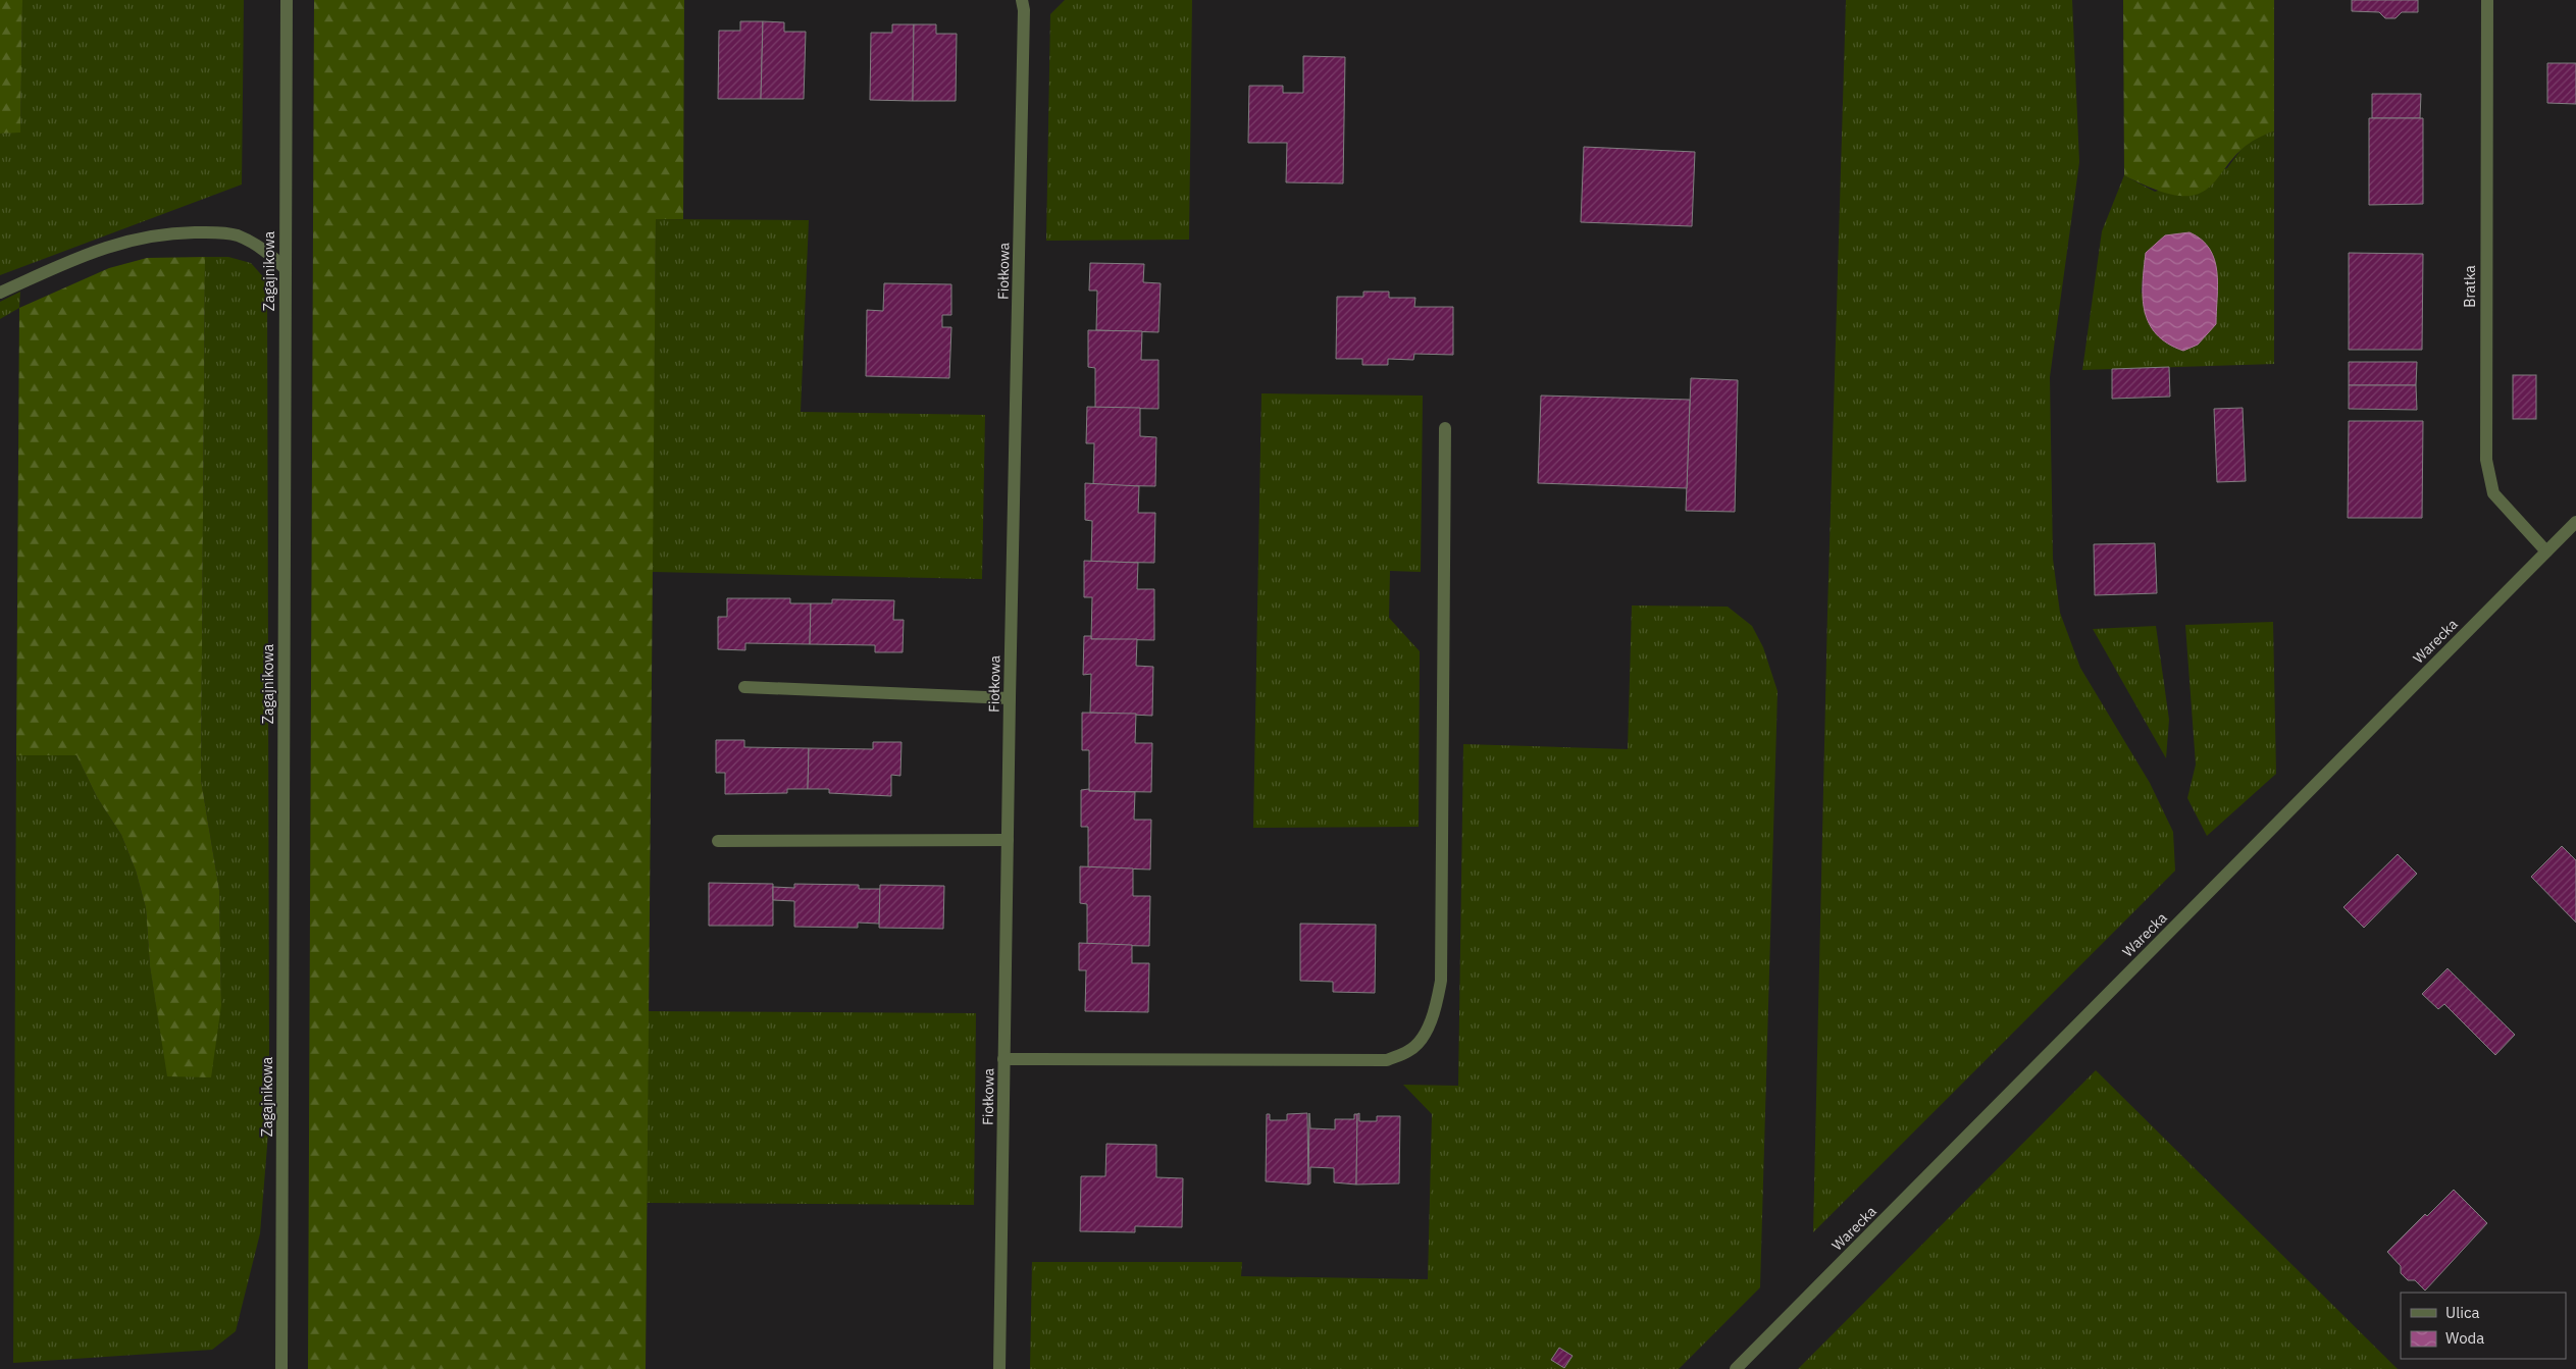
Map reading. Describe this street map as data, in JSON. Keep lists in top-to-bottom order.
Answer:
{
  "streets": {
    "street": [
      "Zagajnikowa",
      "Fiołkowa",
      "Bratka",
      "Warecka"
    ]
  },
  "crossings": [
    ["Bratka", "Warecka"]
  ],
  "legend": ["Ulica", "Woda"]
}
